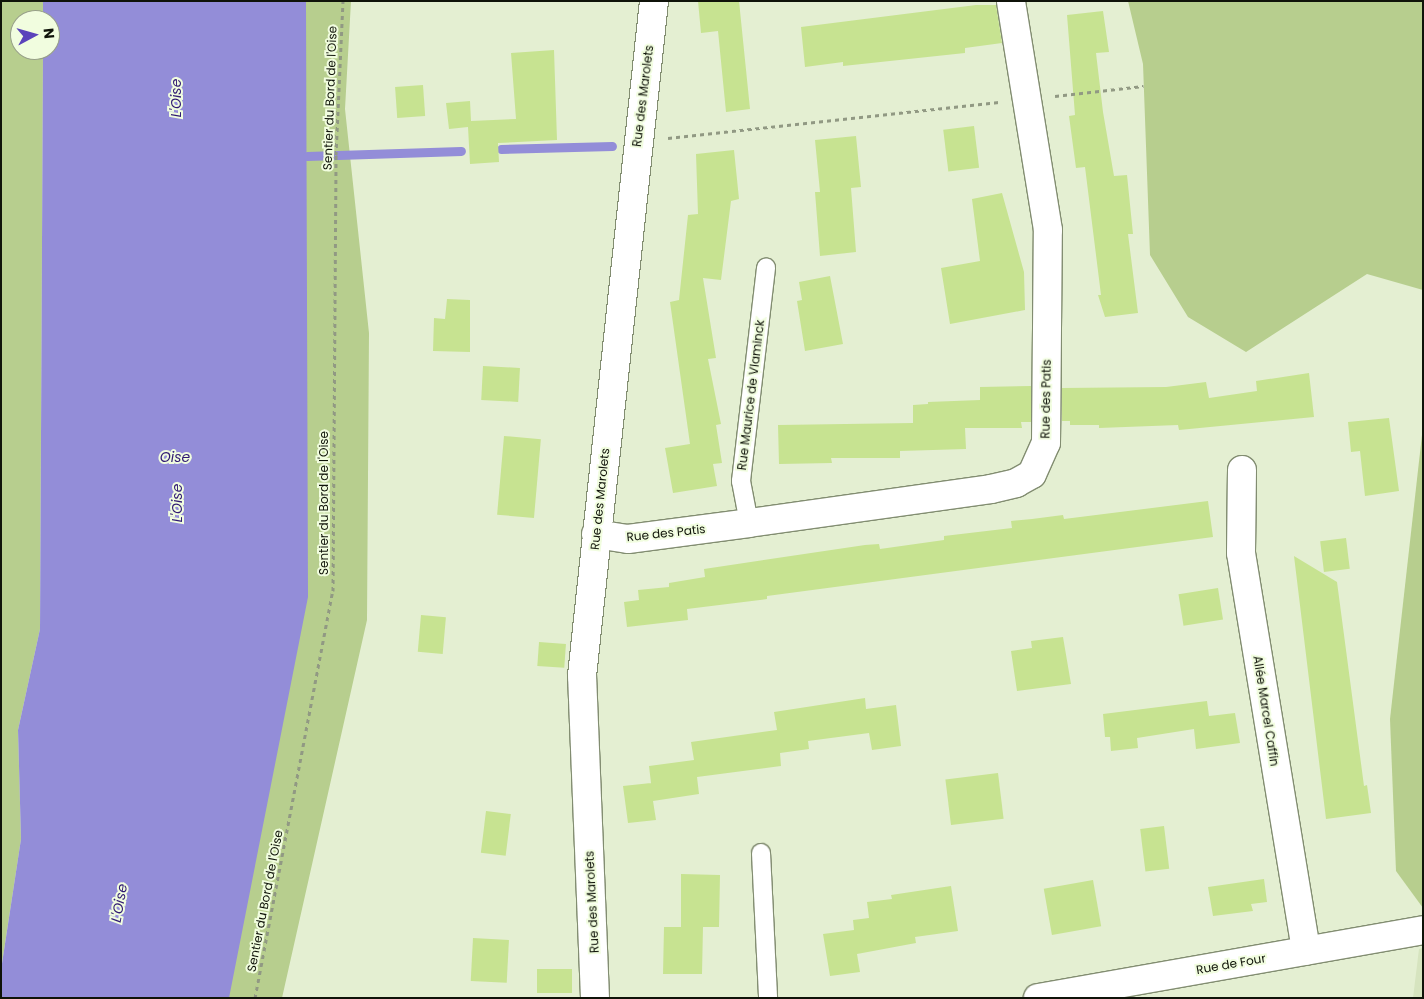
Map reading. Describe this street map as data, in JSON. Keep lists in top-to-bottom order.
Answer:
{
  "streets": {
    "street": [
      "Rue des Marolets",
      "Rue des Patis",
      "Allée Marcel Caffin",
      "Rue de Four"
    ],
    "lane": ["Rue Maurice de Vlaminck"],
    "path": ["Sentier du Bord de l'Oise"]
  },
  "crossings": [
    ["Rue des Marolets", "Rue des Patis"],
    ["Rue Maurice de Vlaminck", "Rue des Patis"],
    ["Allée Marcel Caffin", "Rue de Four"]
  ],
  "water": ["L'Oise", "Oise"],
  "north": "right"
}
